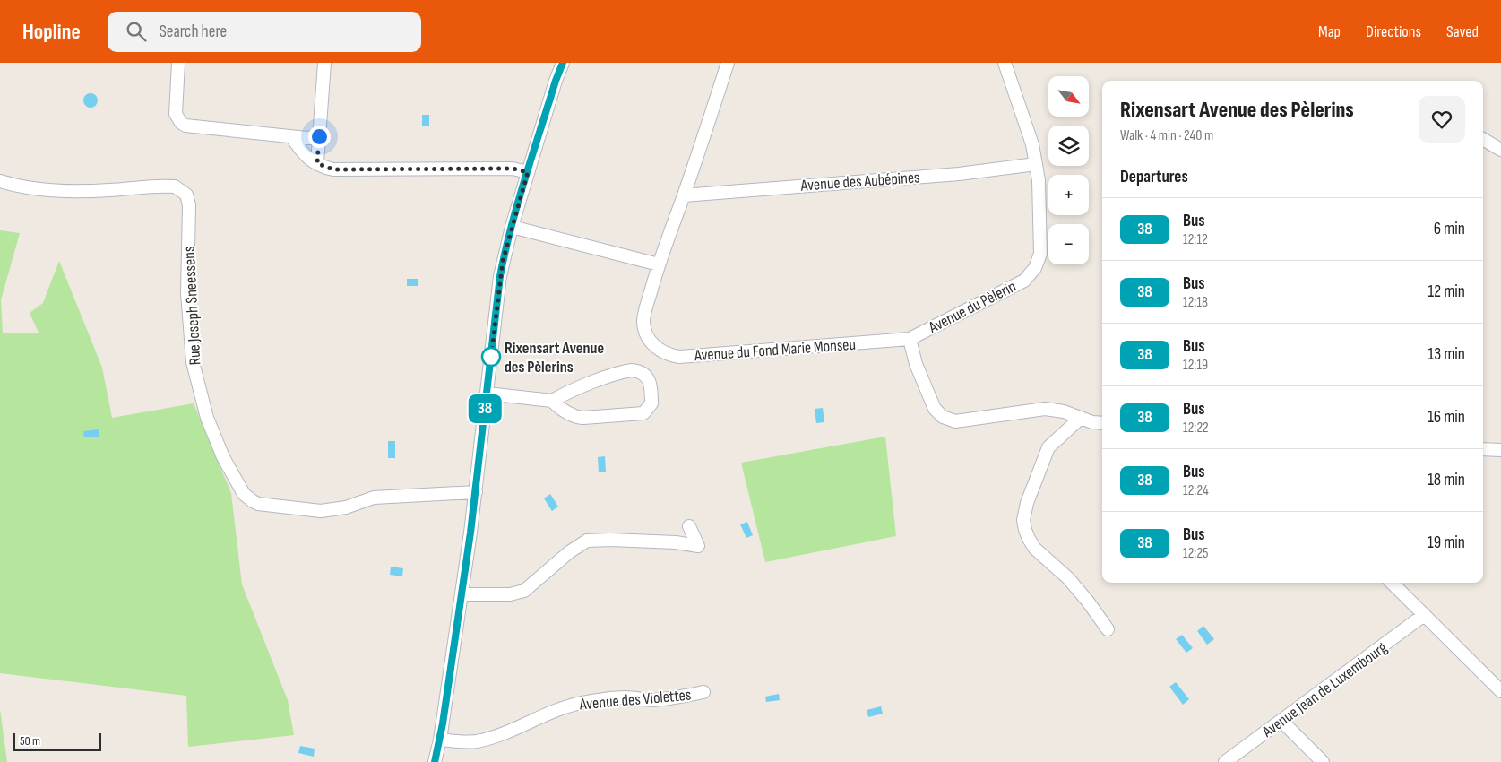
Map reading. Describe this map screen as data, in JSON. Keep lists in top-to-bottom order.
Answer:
{
  "streets": {
    "street": [
      "Avenue des Aubépines",
      "Rue Joseph Sneessens",
      "Avenue du Pèlerin",
      "Avenue du Fond Marie Monseu",
      "Avenue Jean de Luxembourg",
      "Avenue des Violettes"
    ]
  },
  "crossings": [
    ["Avenue des Aubépines", "Avenue du Pèlerin"],
    ["Avenue du Pèlerin", "Avenue du Fond Marie Monseu"]
  ],
  "places": ["Rixensart Avenue des Pèlerins"],
  "lines": ["bus line 38"],
  "scale_bar": "50 m",
  "north": "bottom right",
  "page": {
    "header": "Hopline",
    "search": "Search here",
    "nav": ["Map", "Directions", "Saved"],
    "on_map": "38",
    "map_buttons": ["+", "−"],
    "heading": [
      ["Rixensart Avenue des Pèlerins", "Walk · 4 min · 240 m"],
      "Departures"
    ],
    "list": [
      {
        "mark": "38",
        "name": "Bus",
        "note": "12:12",
        "value": "6 min"
      },
      {
        "mark": "38",
        "name": "Bus",
        "note": "12:18",
        "value": "12 min"
      },
      {
        "mark": "38",
        "name": "Bus",
        "note": "12:19",
        "value": "13 min"
      },
      {
        "mark": "38",
        "name": "Bus",
        "note": "12:22",
        "value": "16 min"
      },
      {
        "mark": "38",
        "name": "Bus",
        "note": "12:24",
        "value": "18 min"
      },
      {
        "mark": "38",
        "name": "Bus",
        "note": "12:25",
        "value": "19 min"
      }
    ],
    "scale": "50 m"
  }
}
